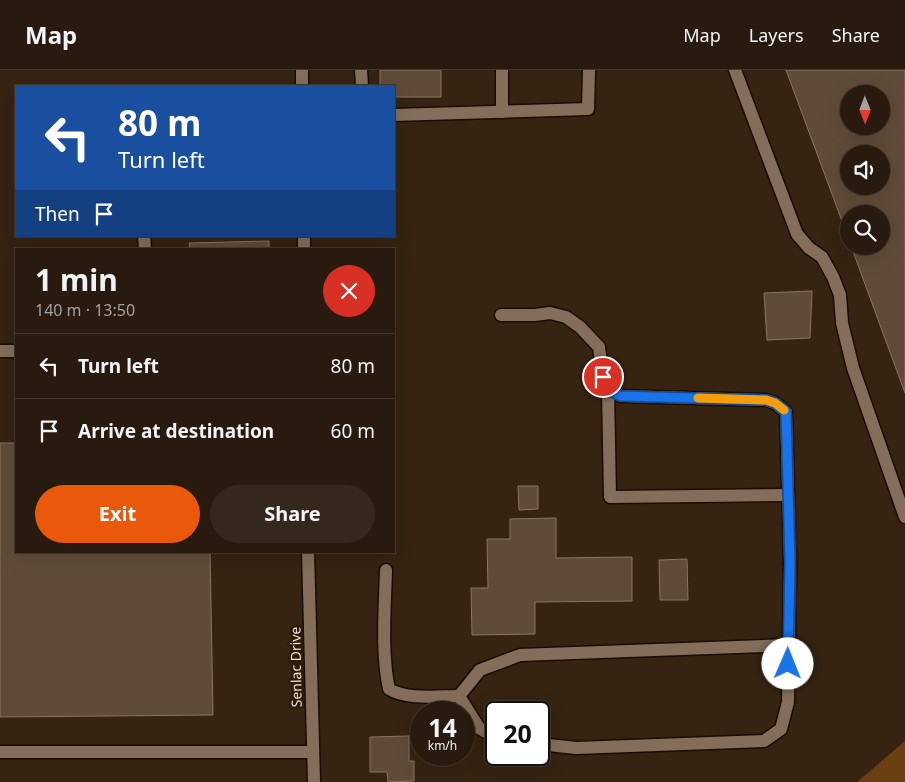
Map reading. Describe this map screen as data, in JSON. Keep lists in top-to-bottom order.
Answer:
{
  "streets": {
    "street": ["Senlac Drive"]
  },
  "north": "bottom",
  "page": {
    "header": "Map",
    "nav": ["Map", "Layers", "Share"],
    "turn": ["80 m", "Turn left"],
    "then": "Then",
    "heading": ["1 min", "140 m · 13:50"],
    "list": [
      {
        "name": "Turn left",
        "value": "80 m"
      },
      {
        "name": "Arrive at destination",
        "value": "60 m"
      }
    ],
    "buttons": ["Exit", "Share"],
    "speed": "14 km/h",
    "limit": "20"
  }
}
